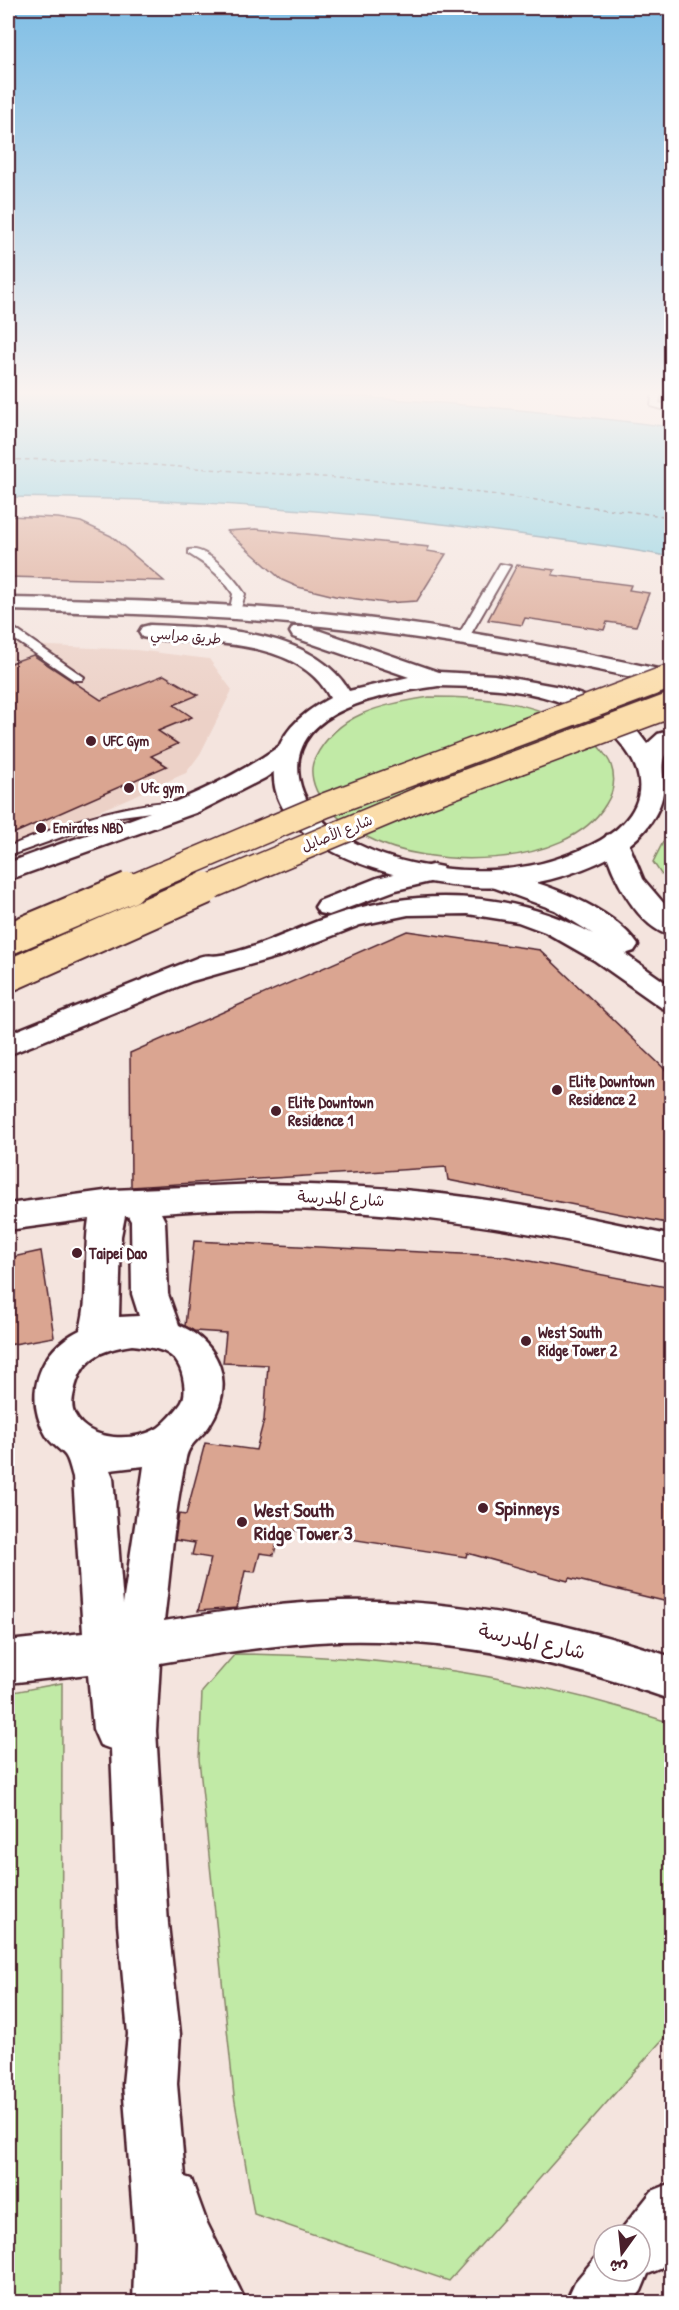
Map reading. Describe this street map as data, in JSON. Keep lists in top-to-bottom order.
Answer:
{
  "streets": {
    "main road": ["شارع الأصايل"],
    "street": ["طريق مراسي", "شارع المدرسة"]
  },
  "places": [
    "UFC Gym",
    "Ufc gym",
    "Emirates NBD",
    "Elite Downtown Residence 2",
    "Elite Downtown Residence 1",
    "Taipei Dao",
    "West South Ridge Tower 2",
    "Spinneys",
    "West South Ridge Tower 3"
  ],
  "north": "bottom"
}
